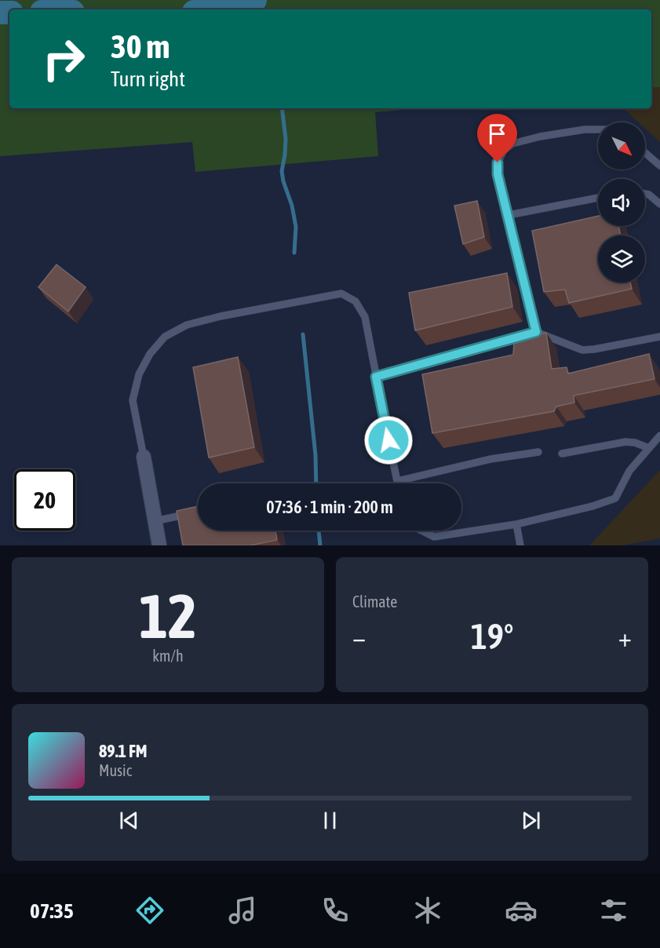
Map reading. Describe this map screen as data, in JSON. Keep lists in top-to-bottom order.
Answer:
{
  "north": "bottom right",
  "page": {
    "turn": ["30 m", "Turn right"],
    "limit": "20",
    "trip": "07:36 · 1 min · 200 m",
    "tile": [
      ["12", "km/h"],
      "Climate"
    ],
    "heat": ["−", "19°", "+"],
    "song": ["89.1 FM", "Music"],
    "tabs": "07:35"
  }
}
